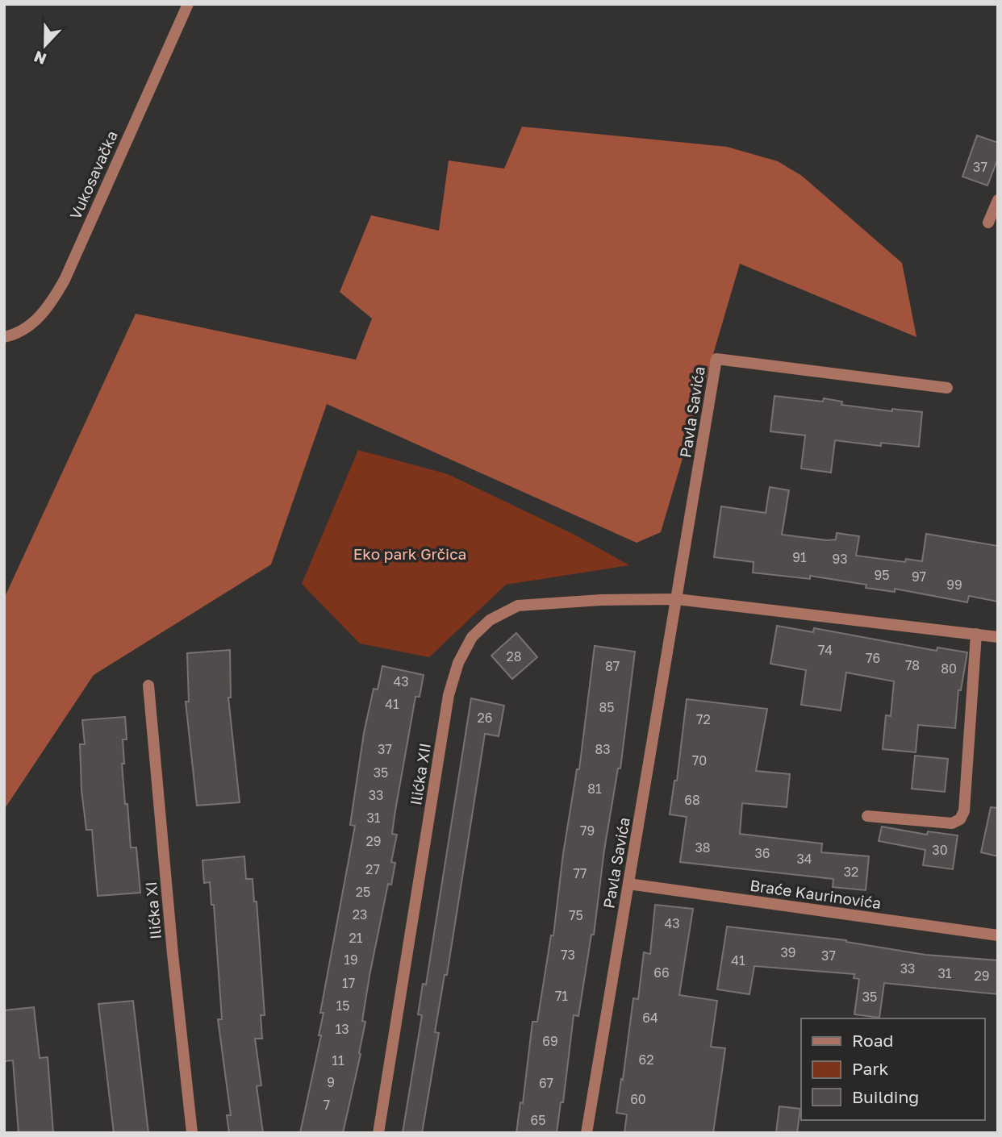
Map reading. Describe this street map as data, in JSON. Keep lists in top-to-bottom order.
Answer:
{
  "streets": {
    "street": [
      "Vukosavačka",
      "Pavla Savića",
      "Ilićka XII",
      "Braće Kaurinovića",
      "Ilićka XI"
    ]
  },
  "crossings": [
    ["Pavla Savića", "Ilićka XII"],
    ["Pavla Savića", "Braće Kaurinovića"]
  ],
  "parks": ["Eko park Grčica"],
  "house_numbers": [
    "37",
    "91",
    "93",
    "95",
    "97",
    "99",
    "74",
    "28",
    "76",
    "78",
    "87",
    "80",
    "43",
    "41",
    "85",
    "26",
    "72",
    "37",
    "83",
    "70",
    "35",
    "81",
    "33",
    "68",
    "31",
    "79",
    "29",
    "38",
    "30",
    "36",
    "34",
    "27",
    "32",
    "77",
    "25",
    "23",
    "75",
    "43",
    "21",
    "39",
    "73",
    "37",
    "19",
    "41",
    "33",
    "66",
    "31",
    "29",
    "17",
    "71",
    "35",
    "15",
    "64",
    "13",
    "69",
    "62",
    "11",
    "9",
    "67",
    "60",
    "7",
    "65"
  ],
  "legend": ["Road", "Park", "Building"],
  "north": "bottom"
}
